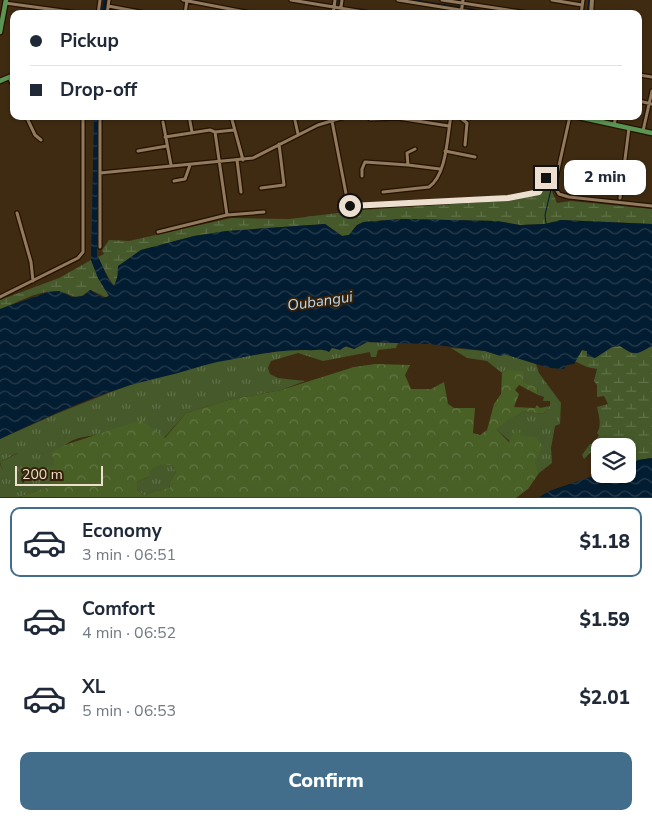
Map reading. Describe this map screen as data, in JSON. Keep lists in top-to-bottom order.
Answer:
{
  "water": ["Oubangui"],
  "scale_bar": "200 m",
  "page": {
    "banner": ["Pickup", "Drop-off"],
    "bubble": "2 min",
    "scale": "200 m",
    "list": [
      {
        "name": "Economy",
        "note": "3 min · 06:51",
        "value": "$1.18"
      },
      {
        "name": "Comfort",
        "note": "4 min · 06:52",
        "value": "$1.59"
      },
      {
        "name": "XL",
        "note": "5 min · 06:53",
        "value": "$2.01"
      }
    ],
    "buttons": "Confirm"
  }
}
